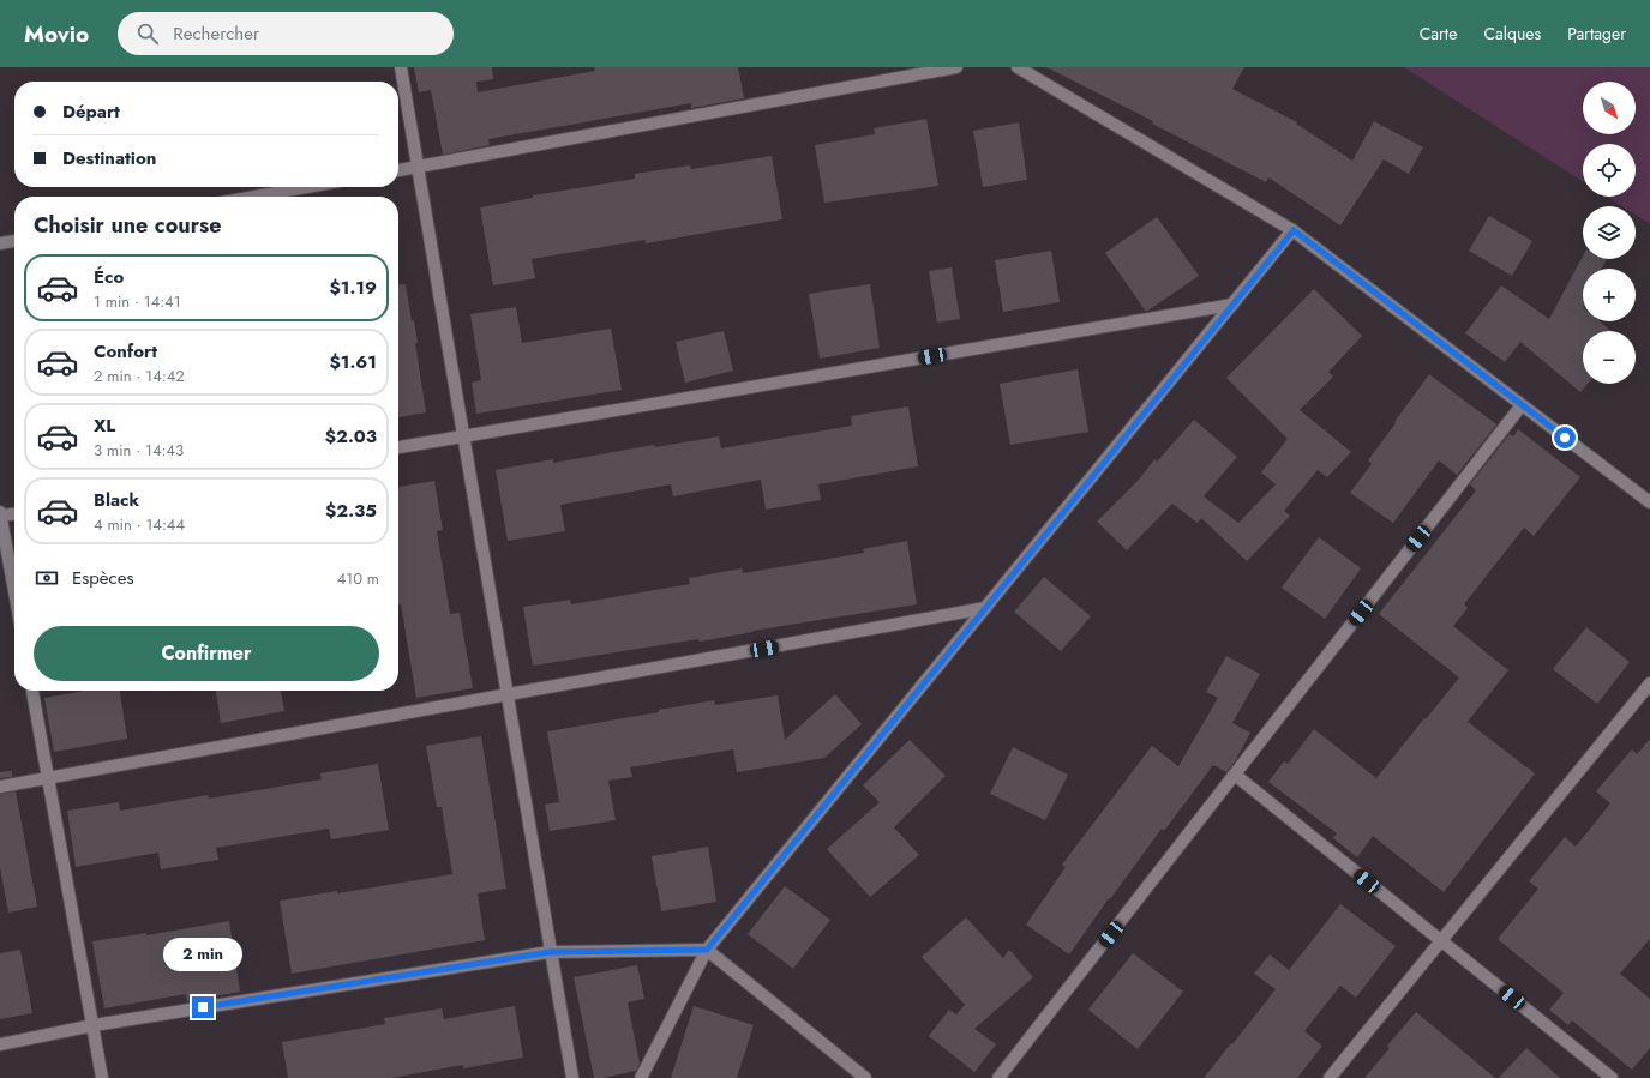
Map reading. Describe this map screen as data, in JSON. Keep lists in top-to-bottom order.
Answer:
{
  "north": "bottom right",
  "page": {
    "header": "Movio",
    "search": "Rechercher",
    "nav": ["Carte", "Calques", "Partager"],
    "map_buttons": ["+", "−"],
    "banner": ["Départ", "Destination"],
    "heading": "Choisir une course",
    "list": [
      {
        "name": "Éco",
        "note": "1 min · 14:41",
        "value": "$1.19"
      },
      {
        "name": "Confort",
        "note": "2 min · 14:42",
        "value": "$1.61"
      },
      {
        "name": "XL",
        "note": "3 min · 14:43",
        "value": "$2.03"
      },
      {
        "name": "Black",
        "note": "4 min · 14:44",
        "value": "$2.35"
      }
    ],
    "pay": ["Espèces", "410 m"],
    "buttons": "Confirmer",
    "bubble": "2 min"
  }
}
